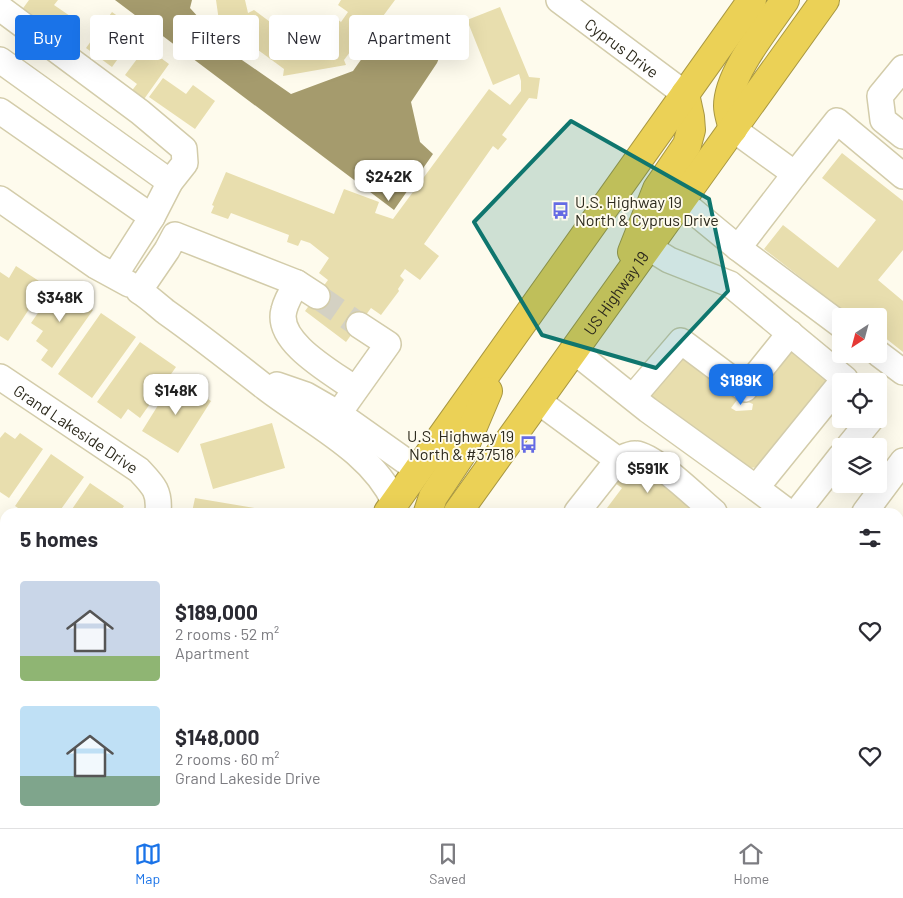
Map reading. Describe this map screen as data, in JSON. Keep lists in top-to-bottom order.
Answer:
{
  "streets": {
    "highway": ["US Highway 19"],
    "street": ["Cyprus Drive", "Grand Lakeside Drive"]
  },
  "places": {
    "bus stop": ["U.S. Highway 19 North & Cyprus Drive", "U.S. Highway 19 North & #37518"]
  },
  "north": "bottom left",
  "page": {
    "chip": [
      "Buy",
      "Rent",
      "Filters",
      "New",
      "Apartment"
    ],
    "price": [
      "$242K",
      "$348K",
      "$189K",
      "$148K",
      "$591K"
    ],
    "heading": "5 homes",
    "list": [
      {
        "name": "$189,000",
        "note": "2 rooms · 52 m² · Apartment"
      },
      {
        "name": "$148,000",
        "note": "2 rooms · 60 m² · Grand Lakeside Drive"
      }
    ],
    "tabs": ["Map", "Saved", "Home"]
  }
}
